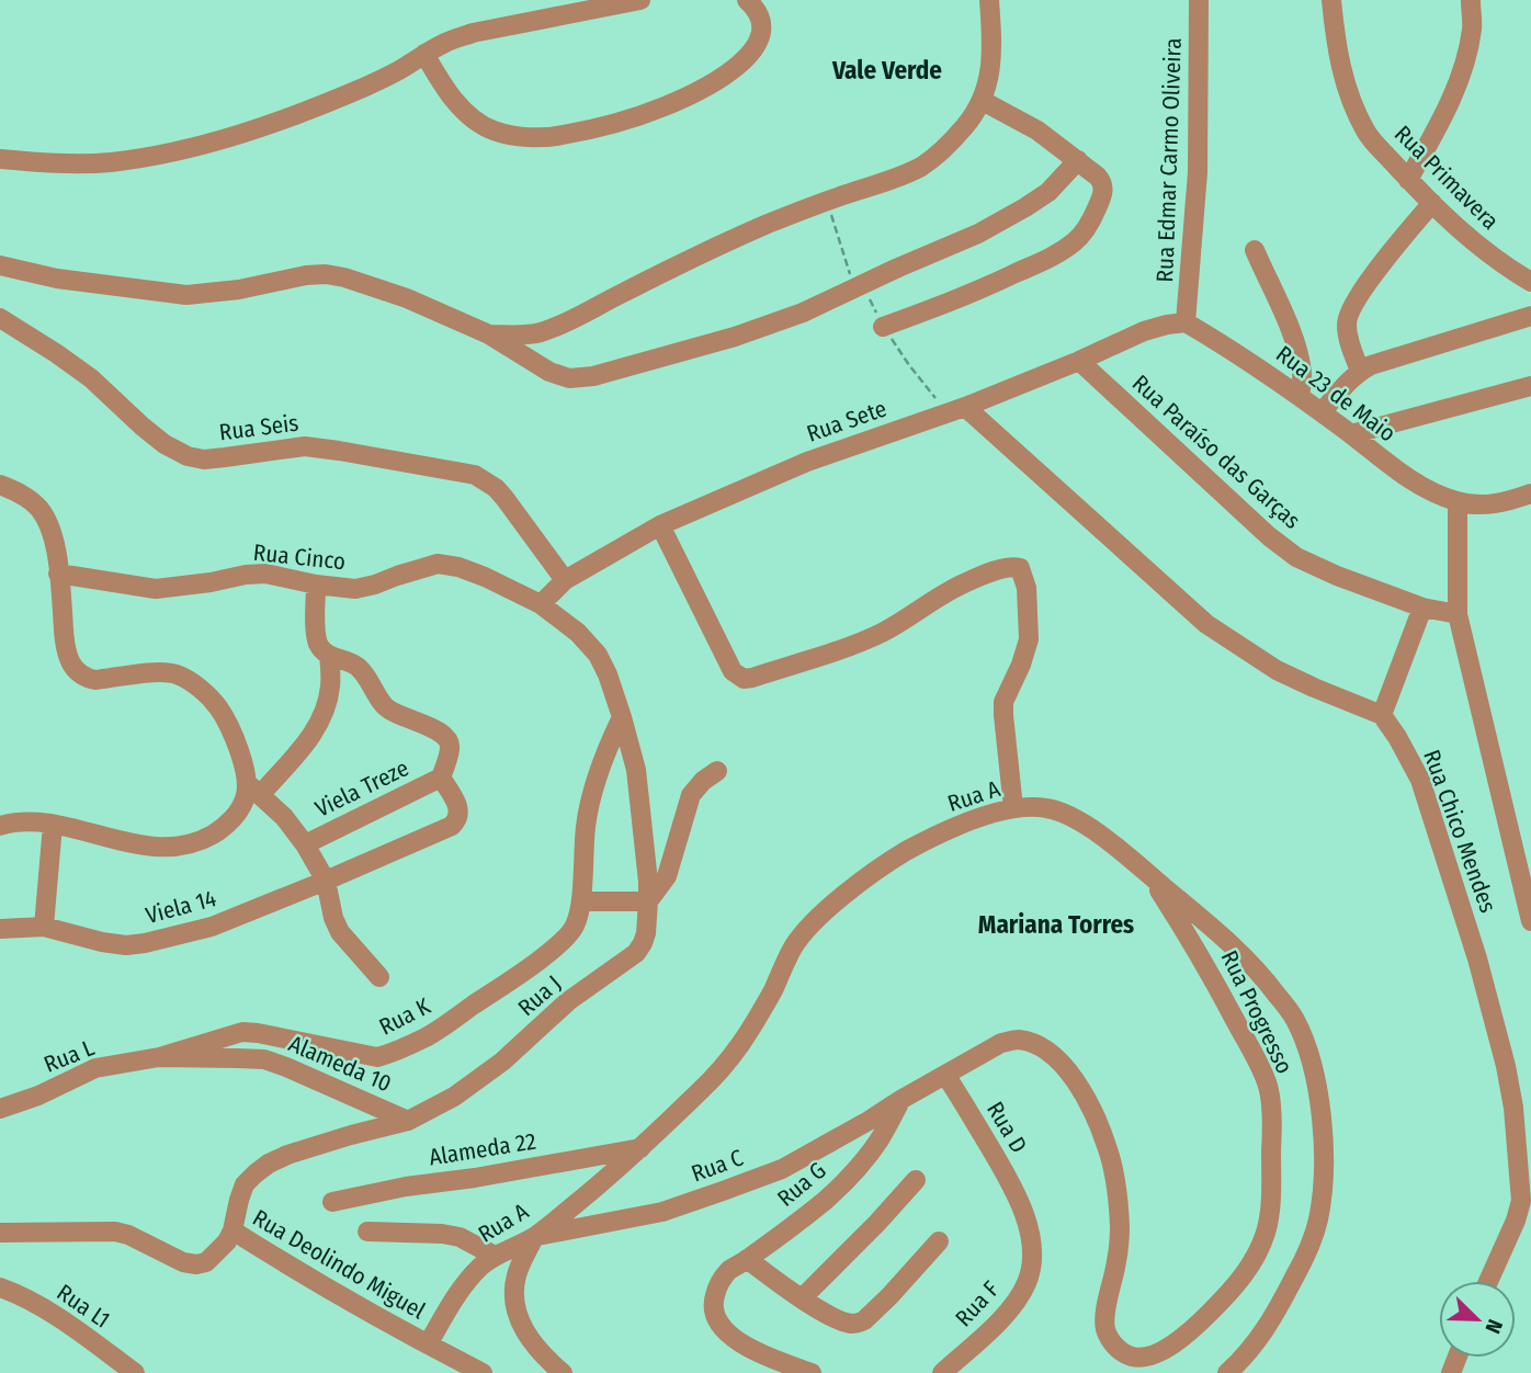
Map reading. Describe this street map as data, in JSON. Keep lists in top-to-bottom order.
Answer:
{
  "streets": {
    "street": [
      "Rua Edmar Carmo Oliveira",
      "Rua Primavera",
      "Rua 23 de Maio",
      "Rua Sete",
      "Rua Seis",
      "Rua Paraíso das Garças",
      "Rua Cinco",
      "Viela Treze",
      "Rua A",
      "Rua Chico Mendes",
      "Viela 14",
      "Rua J",
      "Rua Progresso",
      "Rua K",
      "Rua L",
      "Alameda 10",
      "Rua D",
      "Alameda 22",
      "Rua C",
      "Rua G",
      "Rua Deolindo Miguel",
      "Rua F",
      "Rua L1"
    ]
  },
  "crossings": [
    ["Rua Edmar Carmo Oliveira", "Rua 23 de Maio"],
    ["Rua Edmar Carmo Oliveira", "Rua Sete"],
    ["Rua 23 de Maio", "Rua Sete"],
    ["Rua Sete", "Rua Seis"],
    ["Rua Sete", "Rua Paraíso das Garças"],
    ["Rua Sete", "Rua Cinco"],
    ["Rua Cinco", "Rua J"],
    ["Viela Treze", "Viela 14"],
    ["Rua A", "Rua Progresso"],
    ["Rua A", "Alameda 22"],
    ["Rua A", "Rua C"],
    ["Rua A", "Rua Deolindo Miguel"],
    ["Rua J", "Rua K"],
    ["Rua J", "Alameda 10"],
    ["Rua J", "Rua Deolindo Miguel"],
    ["Rua Progresso", "Rua D"],
    ["Rua K", "Rua L"],
    ["Rua K", "Alameda 10"],
    ["Rua L", "Alameda 10"],
    ["Rua D", "Rua F"],
    ["Rua C", "Rua G"]
  ],
  "districts": ["Vale Verde", "Mariana Torres"],
  "north": "bottom right"
}
